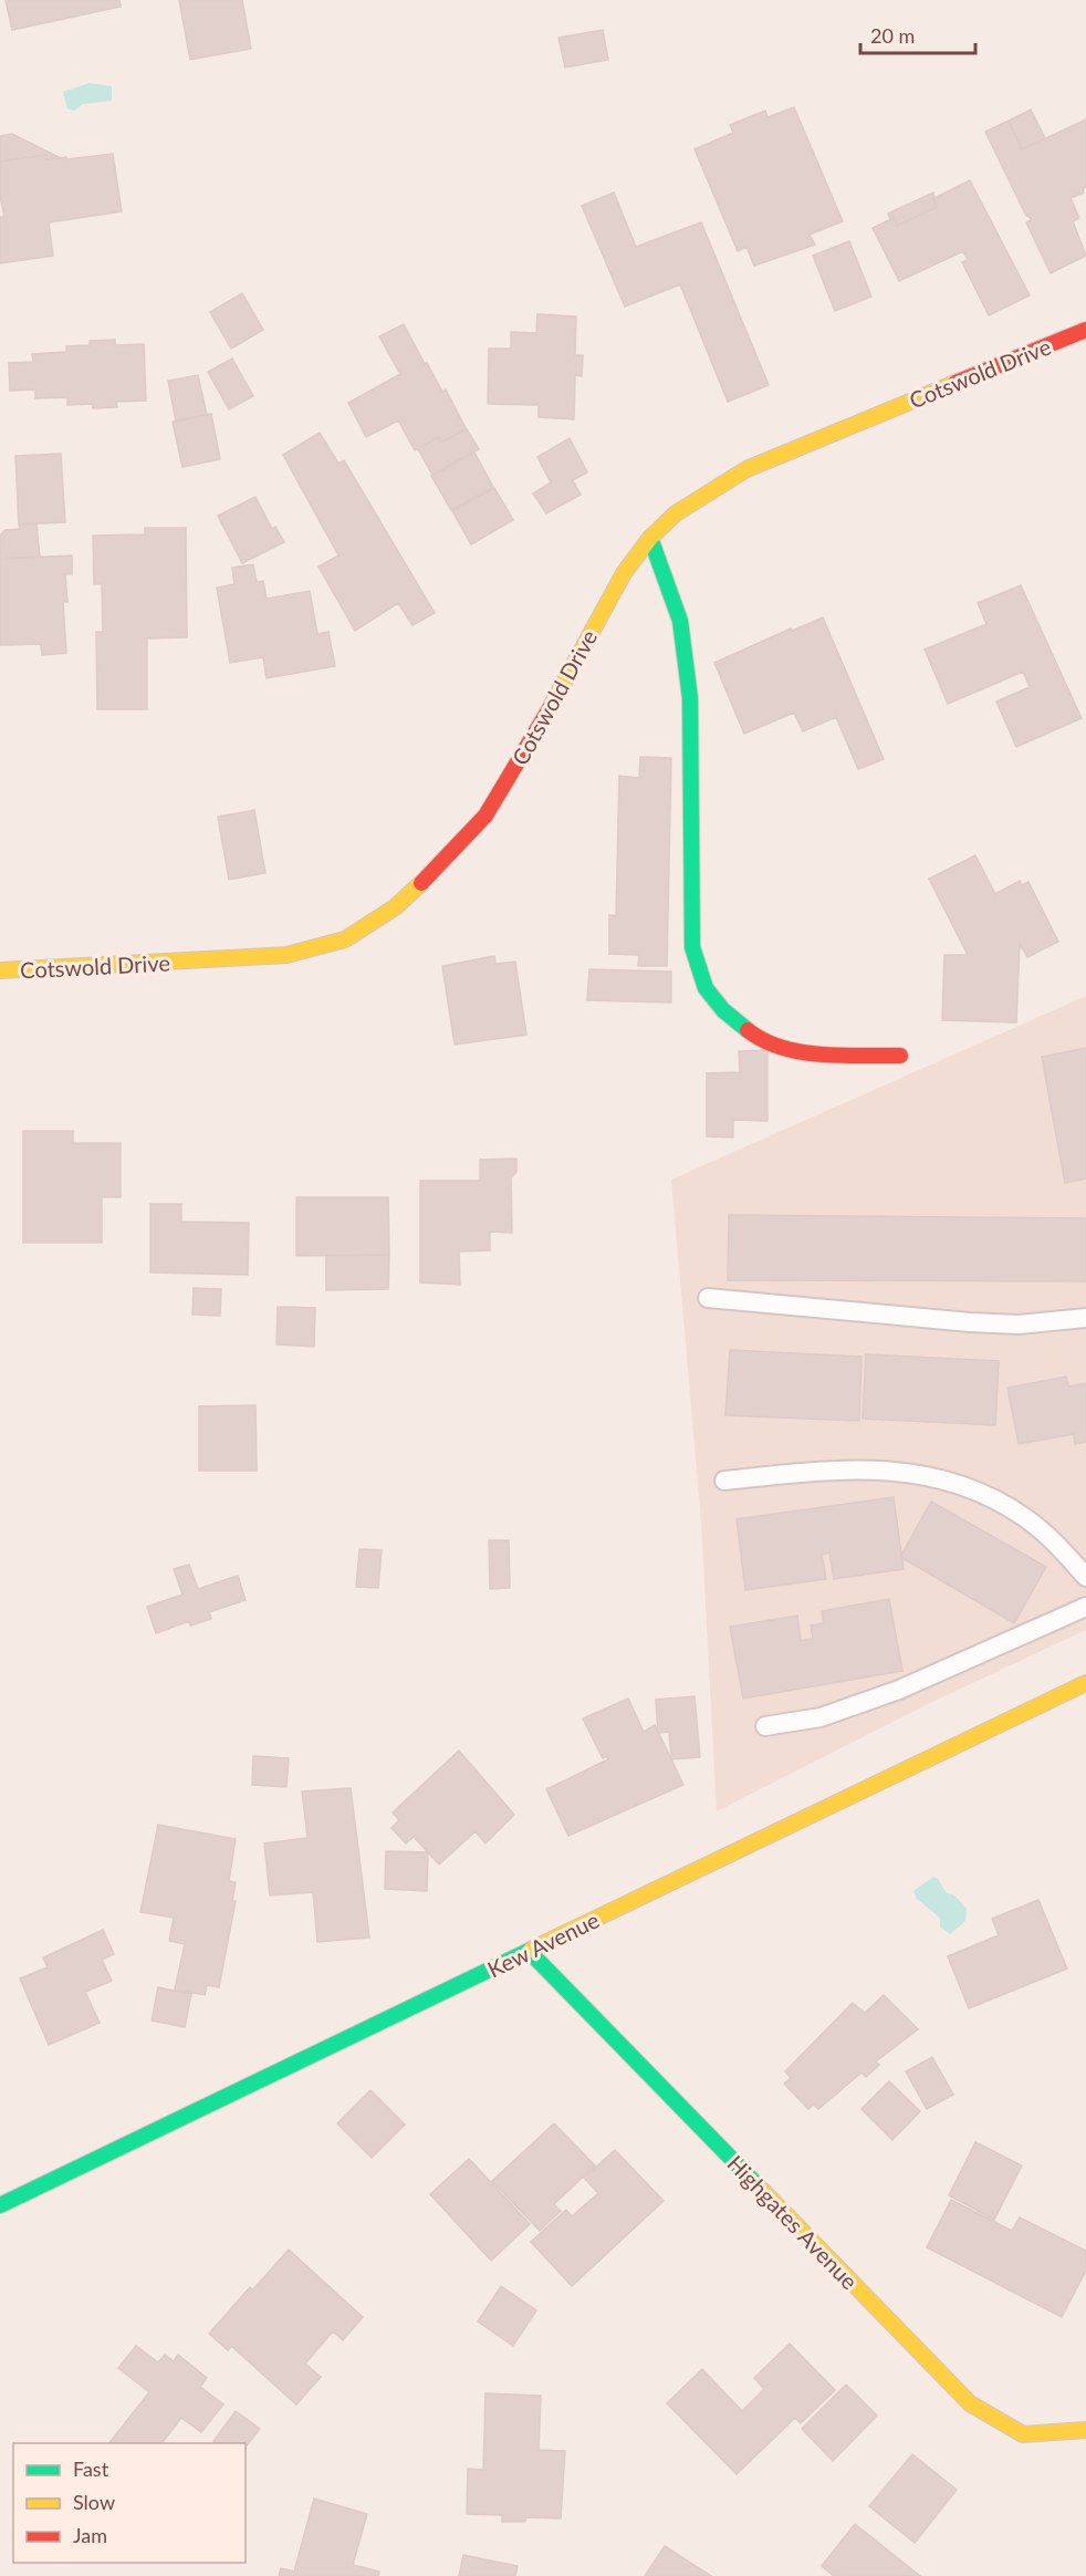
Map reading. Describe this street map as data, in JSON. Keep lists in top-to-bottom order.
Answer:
{
  "streets": {
    "street": ["Cotswold Drive", "Kew Avenue", "Highgates Avenue"]
  },
  "crossings": [
    ["Kew Avenue", "Highgates Avenue"]
  ],
  "legend": ["Fast", "Slow", "Jam"],
  "scale_bar": "20 m"
}
